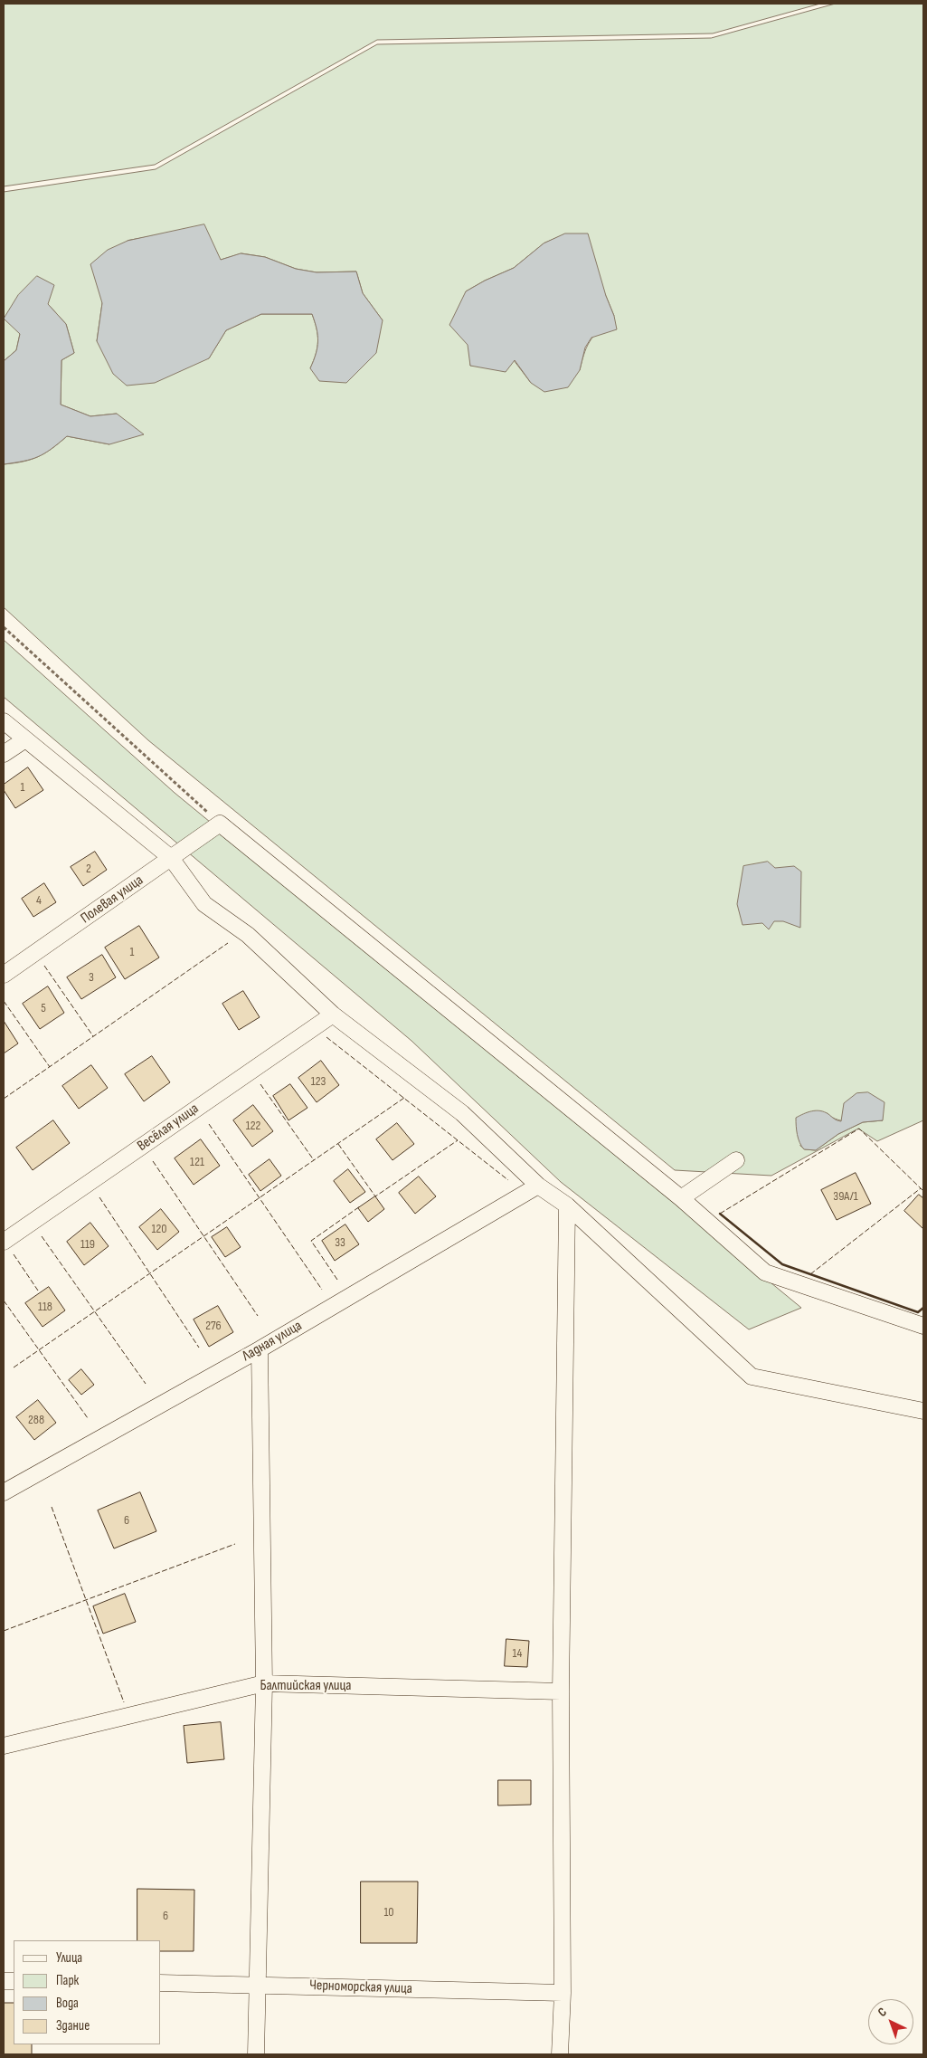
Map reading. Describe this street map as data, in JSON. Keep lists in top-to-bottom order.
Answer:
{
  "streets": {
    "street": [
      "Полевая улица",
      "Весёлая улица",
      "Ладная улица",
      "Балтийская улица",
      "Черноморская улица"
    ]
  },
  "house_numbers": [
    "1",
    "2",
    "4",
    "1",
    "3",
    "5",
    "123",
    "122",
    "121",
    "39А/1",
    "120",
    "33",
    "119",
    "118",
    "276",
    "288",
    "6",
    "14",
    "10",
    "6"
  ],
  "legend": [
    "Улица",
    "Парк",
    "Вода",
    "Здание"
  ],
  "north": "top left"
}
